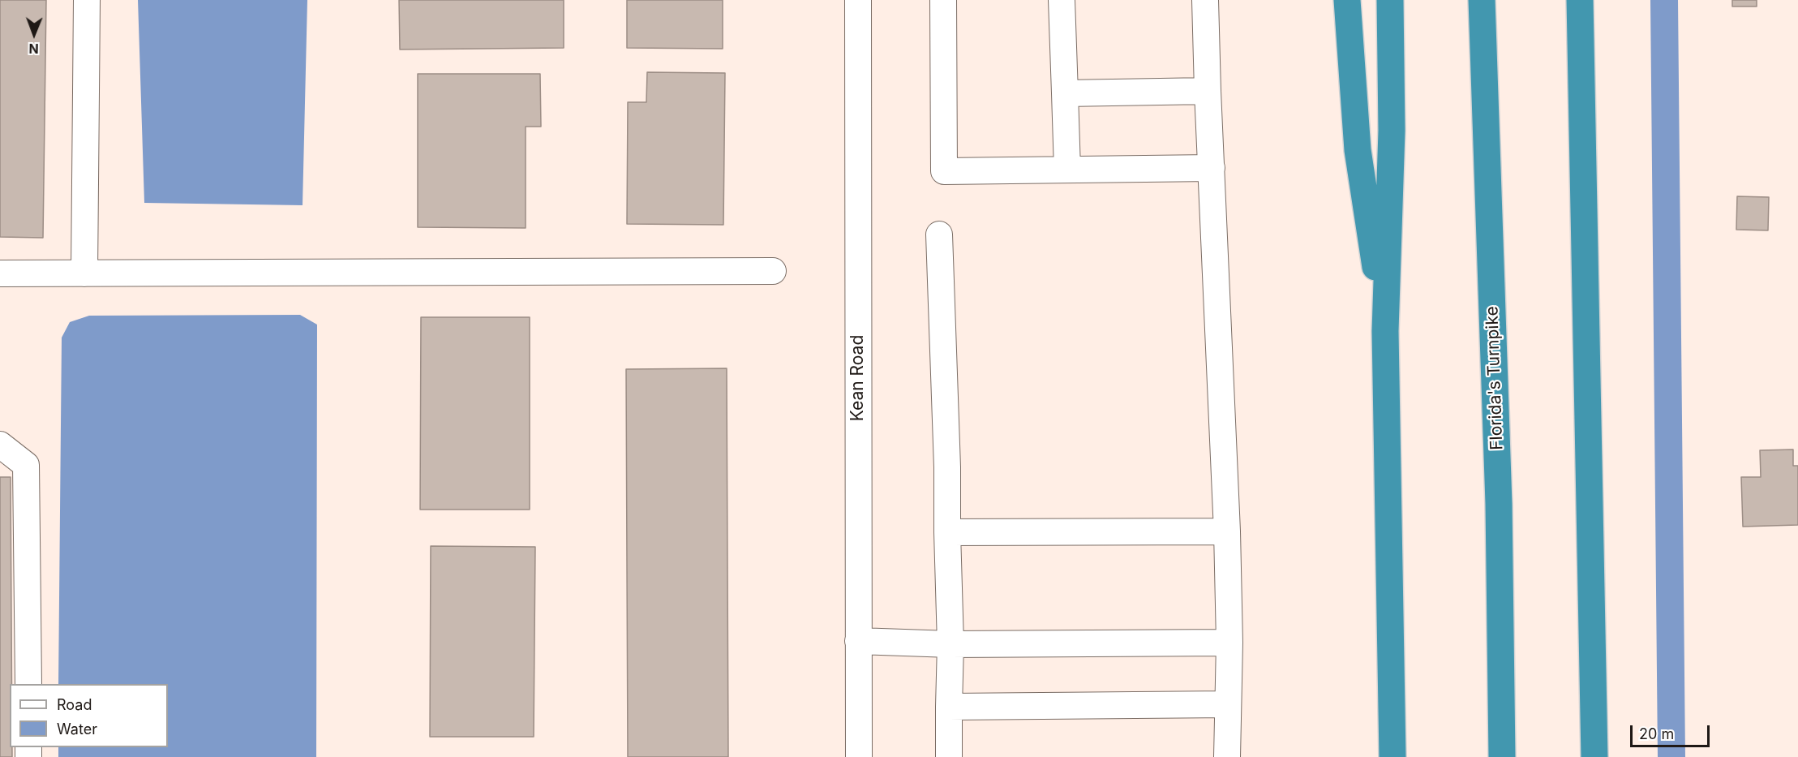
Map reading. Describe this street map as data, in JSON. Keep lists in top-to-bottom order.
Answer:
{
  "streets": {
    "highway": ["Florida's Turnpike"],
    "street": ["Kean Road"]
  },
  "legend": ["Road", "Water"],
  "scale_bar": "20 m",
  "north": "bottom"
}
